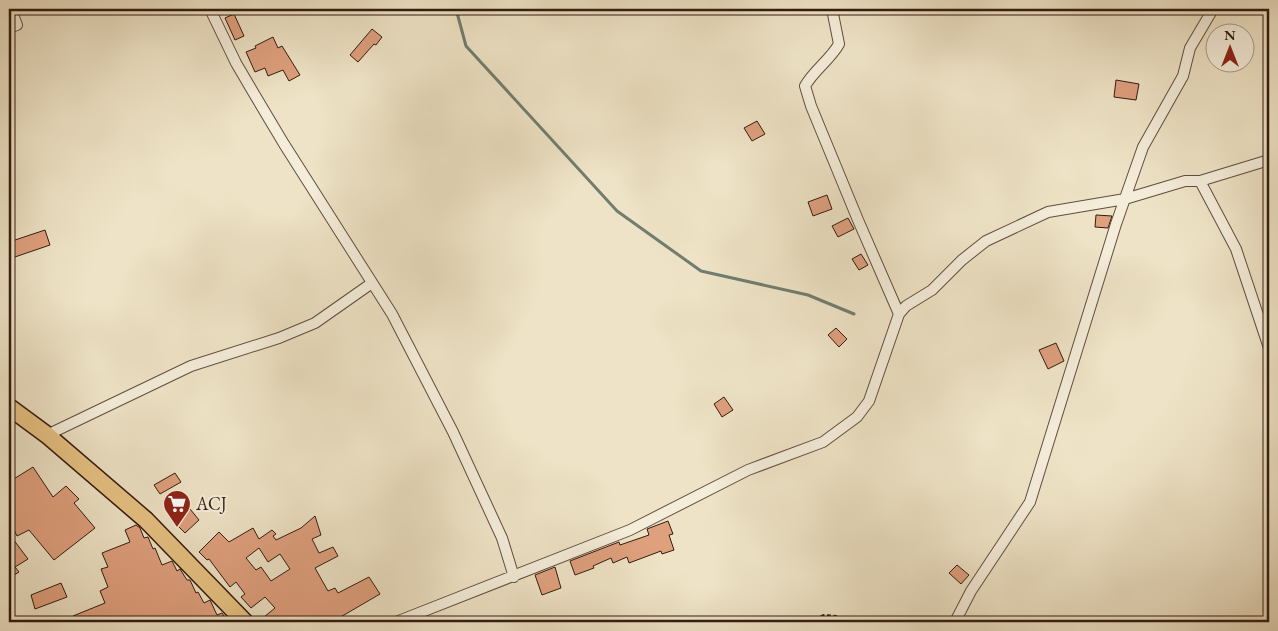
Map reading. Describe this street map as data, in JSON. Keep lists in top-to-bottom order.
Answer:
{
  "places": {
    "supermarket": ["ACJ"]
  },
  "north": "top"
}
